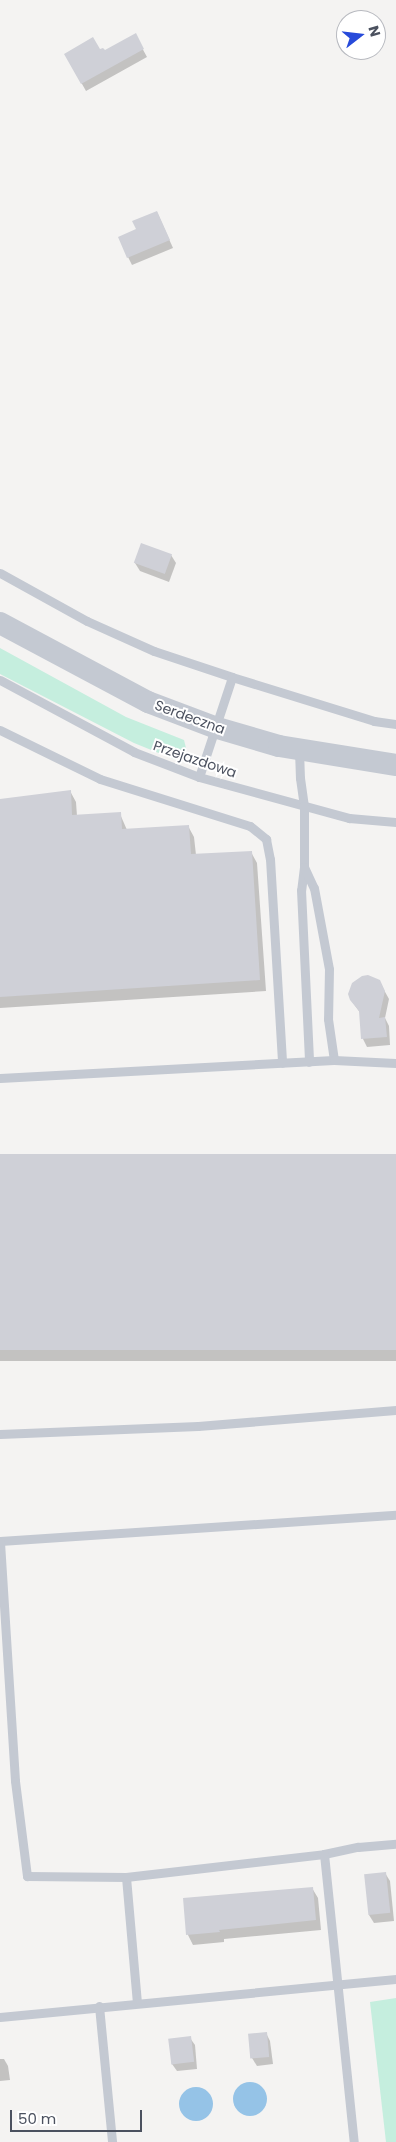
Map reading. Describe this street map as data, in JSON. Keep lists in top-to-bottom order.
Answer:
{
  "streets": {
    "street": ["Serdeczna"],
    "lane": ["Przejazdowa"]
  },
  "scale_bar": "50 m",
  "north": "right"
}
